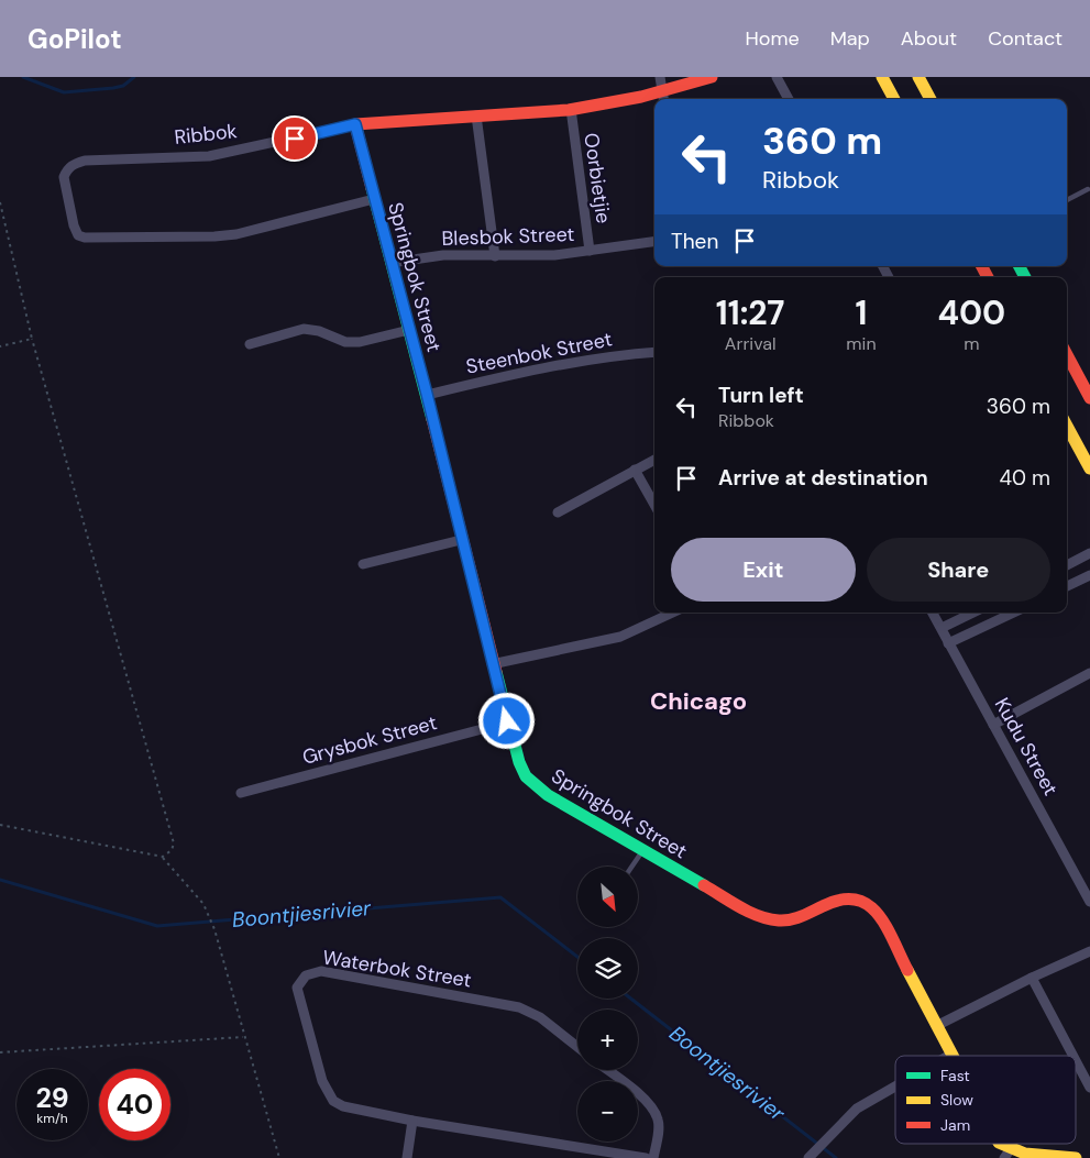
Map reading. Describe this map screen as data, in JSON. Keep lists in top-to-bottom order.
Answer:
{
  "streets": {
    "street": [
      "Ribbok",
      "Oorbietjie",
      "Blesbok Street",
      "Springbok Street",
      "Steenbok Street",
      "Grysbok Street",
      "Kudu Street",
      "Waterbok Street"
    ]
  },
  "crossings": [
    ["Ribbok", "Oorbietjie"],
    ["Ribbok", "Springbok Street"],
    ["Oorbietjie", "Blesbok Street"],
    ["Blesbok Street", "Springbok Street"],
    ["Springbok Street", "Steenbok Street"],
    ["Springbok Street", "Grysbok Street"]
  ],
  "districts": ["Chicago"],
  "water": ["Boontjiesrivier"],
  "legend": ["Fast", "Slow", "Jam"],
  "north": "bottom right",
  "page": {
    "header": "GoPilot",
    "nav": [
      "Home",
      "Map",
      "About",
      "Contact"
    ],
    "turn": ["360 m", "Ribbok"],
    "then": "Then",
    "eta": [
      "11:27",
      "Arrival",
      "1",
      "min",
      "400",
      "m"
    ],
    "list": [
      {
        "name": "Turn left",
        "note": "Ribbok",
        "value": "360 m"
      },
      {
        "name": "Arrive at destination",
        "value": "40 m"
      }
    ],
    "buttons": ["Exit", "Share"],
    "map_buttons": ["+", "−"],
    "speed": "29 km/h",
    "limit": "40"
  }
}
